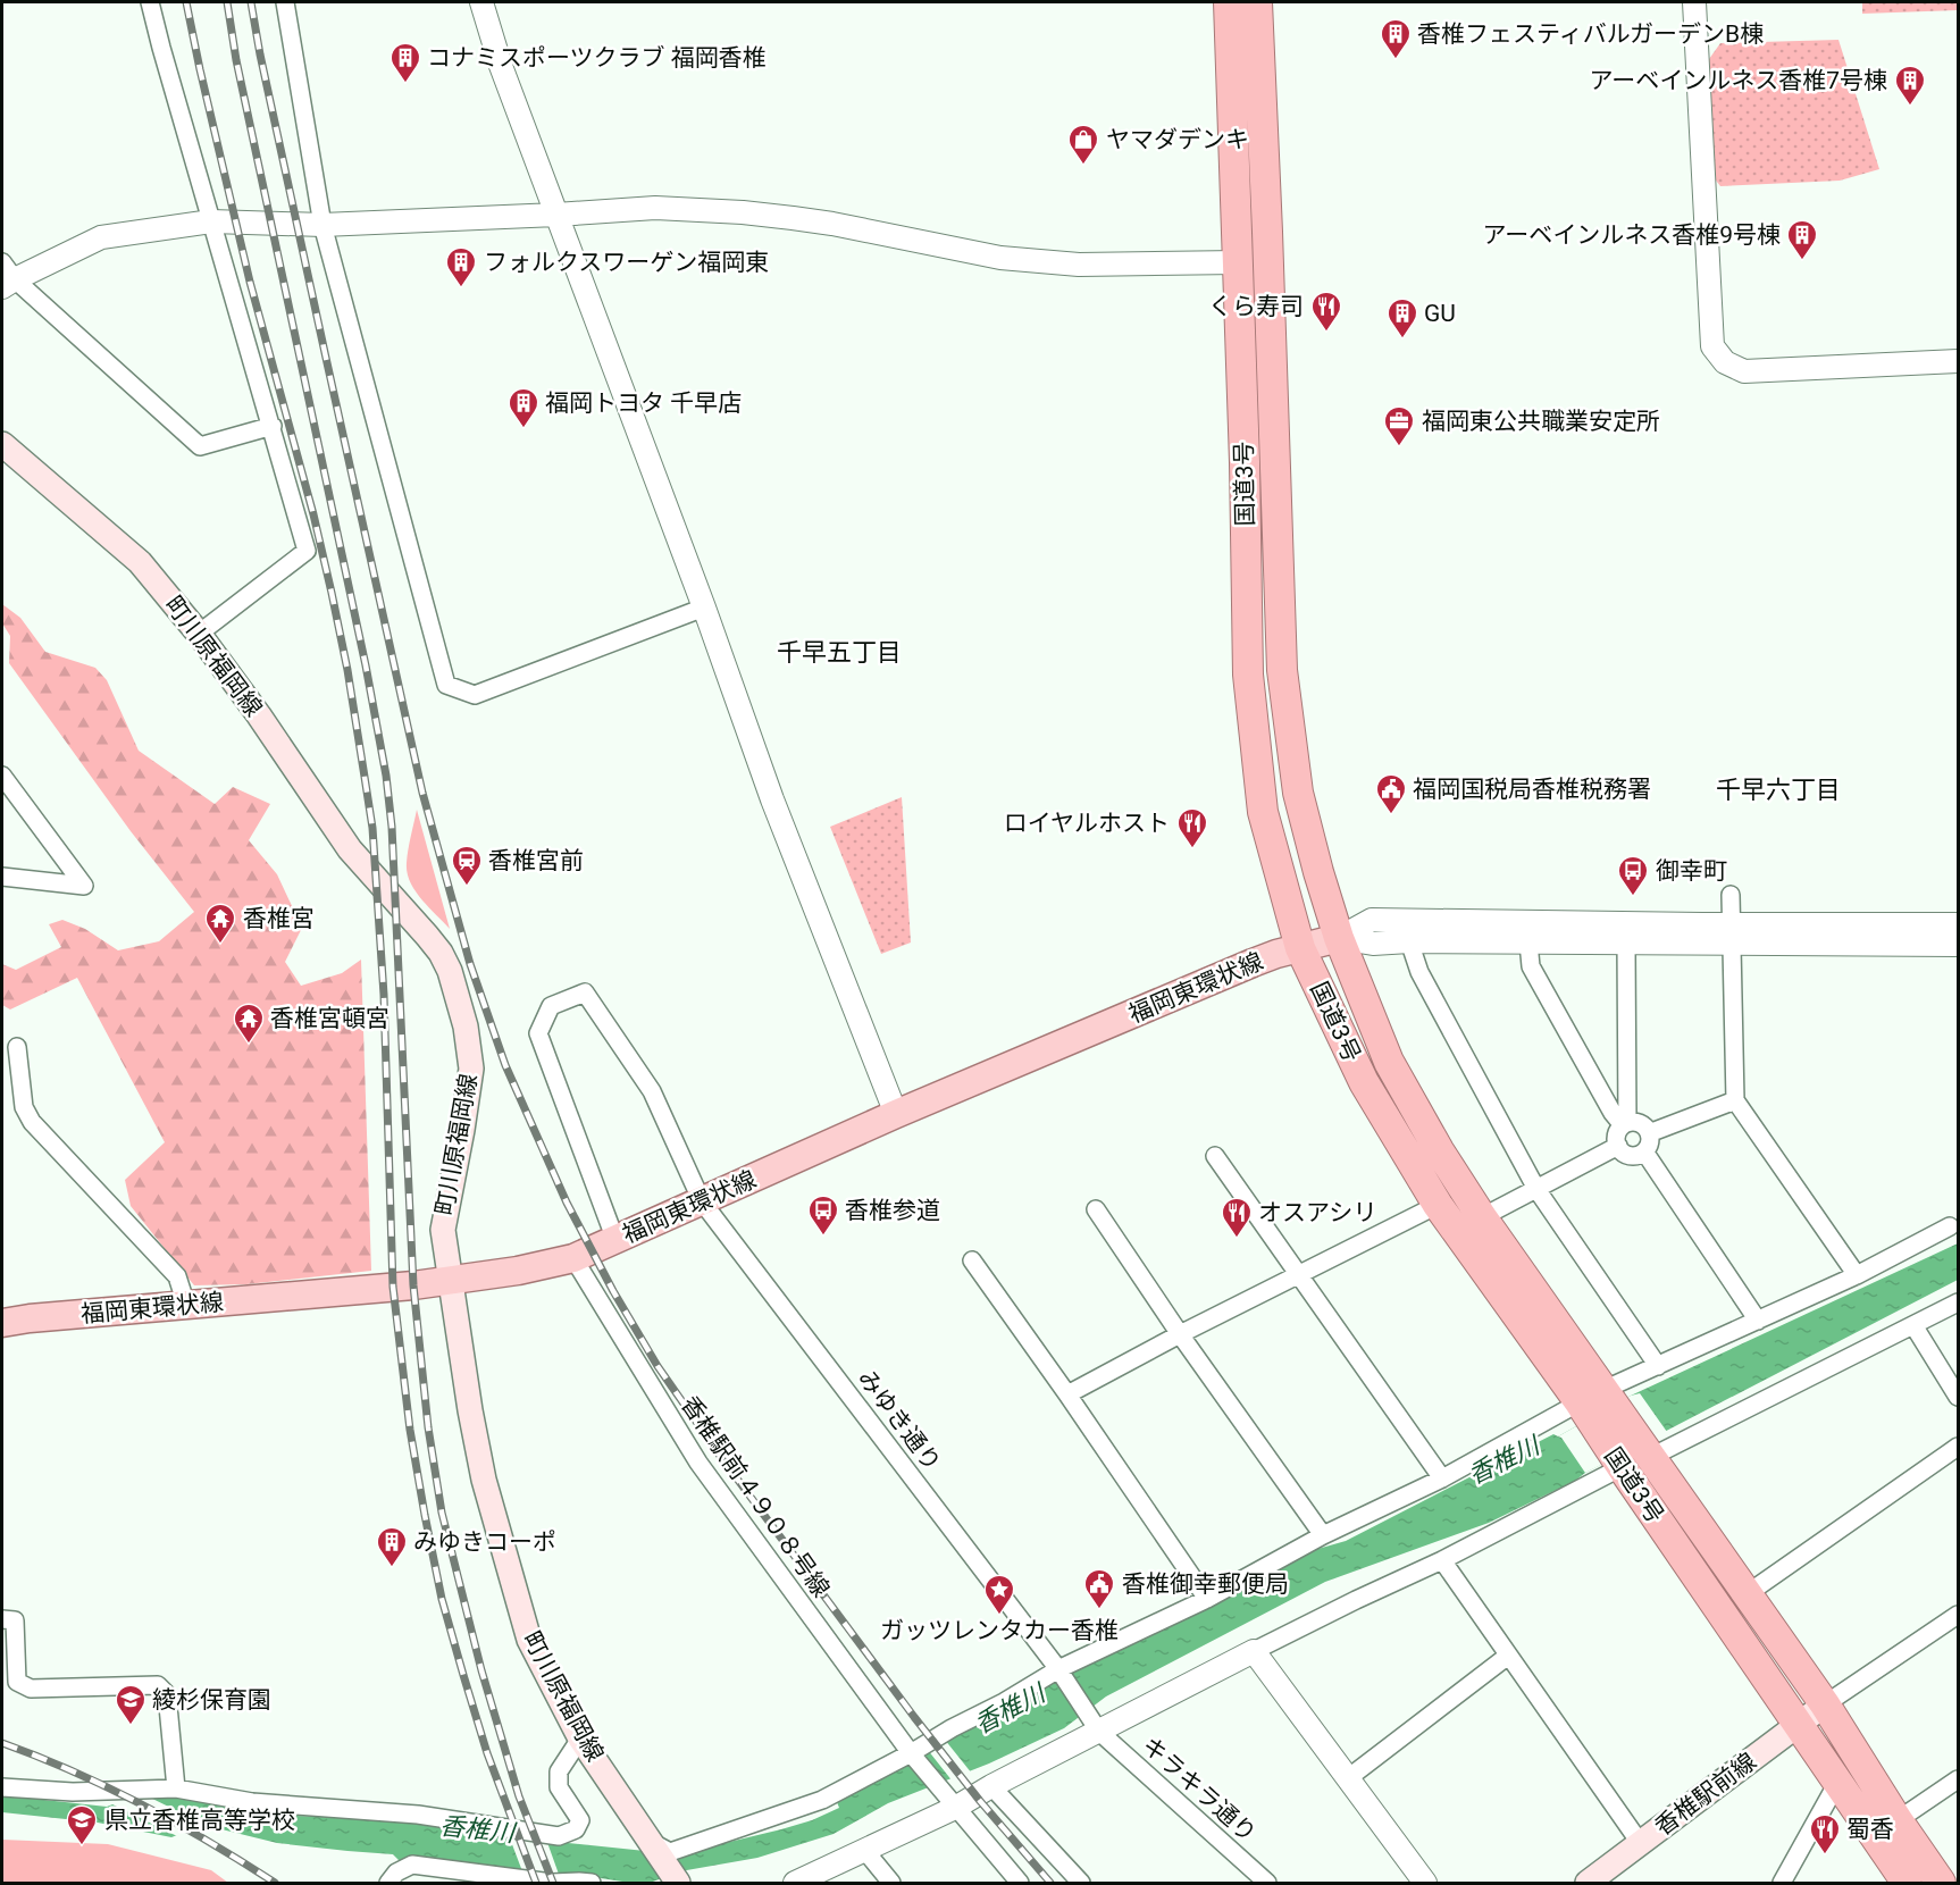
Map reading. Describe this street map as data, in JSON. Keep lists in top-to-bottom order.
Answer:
{
  "streets": {
    "highway": ["国道3号"],
    "main road": ["町川原福岡線", "福岡東環状線", "香椎駅前線"],
    "street": ["みゆき通り", "香椎駅前４９０８号線", "キラキラ通り"]
  },
  "crossings": [
    ["国道3号", "福岡東環状線"],
    ["国道3号", "香椎駅前線"],
    ["町川原福岡線", "福岡東環状線"],
    ["福岡東環状線", "みゆき通り"],
    ["福岡東環状線", "香椎駅前４９０８号線"],
    ["みゆき通り", "キラキラ通り"]
  ],
  "districts": ["千早五丁目", "千早六丁目"],
  "water": ["香椎川"],
  "places": {
    "building": [
      "香椎フェスティバルガーデンB棟",
      "コナミスポーツクラブ 福岡香椎",
      "アーベインルネス香椎7号棟",
      "アーベインルネス香椎9号棟",
      "フォルクスワーゲン福岡東",
      "GU",
      "福岡トヨタ 千早店",
      "みゆきコーポ"
    ],
    "shop": ["ヤマダデンキ"],
    "restaurant": [
      "くら寿司",
      "ロイヤルホスト",
      "オスアシリ",
      "蜀香"
    ],
    "office": ["福岡東公共職業安定所"],
    "public building": ["福岡国税局香椎税務署", "香椎御幸郵便局"],
    "station": ["香椎宮前"],
    "bus stop": ["御幸町", "香椎参道"],
    "temple": ["香椎宮", "香椎宮頓宮"],
    "place": ["ガッツレンタカー香椎"],
    "school or university": ["綾杉保育園", "県立香椎高等学校"]
  }
}
